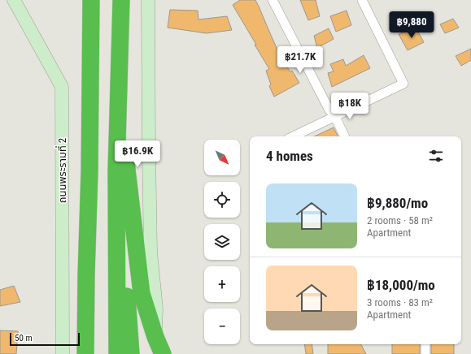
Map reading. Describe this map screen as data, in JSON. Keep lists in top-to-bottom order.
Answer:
{
  "streets": {
    "main road": ["ถนนพระรามที่ 2"]
  },
  "scale_bar": "50 m",
  "north": "bottom right",
  "page": {
    "price": [
      "฿9,880",
      "฿21.7K",
      "฿18K",
      "฿16.9K"
    ],
    "heading": "4 homes",
    "map_buttons": ["+", "−"],
    "list": [
      {
        "name": "฿9,880/mo",
        "note": "2 rooms · 58 m² · Apartment"
      },
      {
        "name": "฿18,000/mo",
        "note": "3 rooms · 83 m² · Apartment"
      }
    ],
    "scale": "50 m"
  }
}
